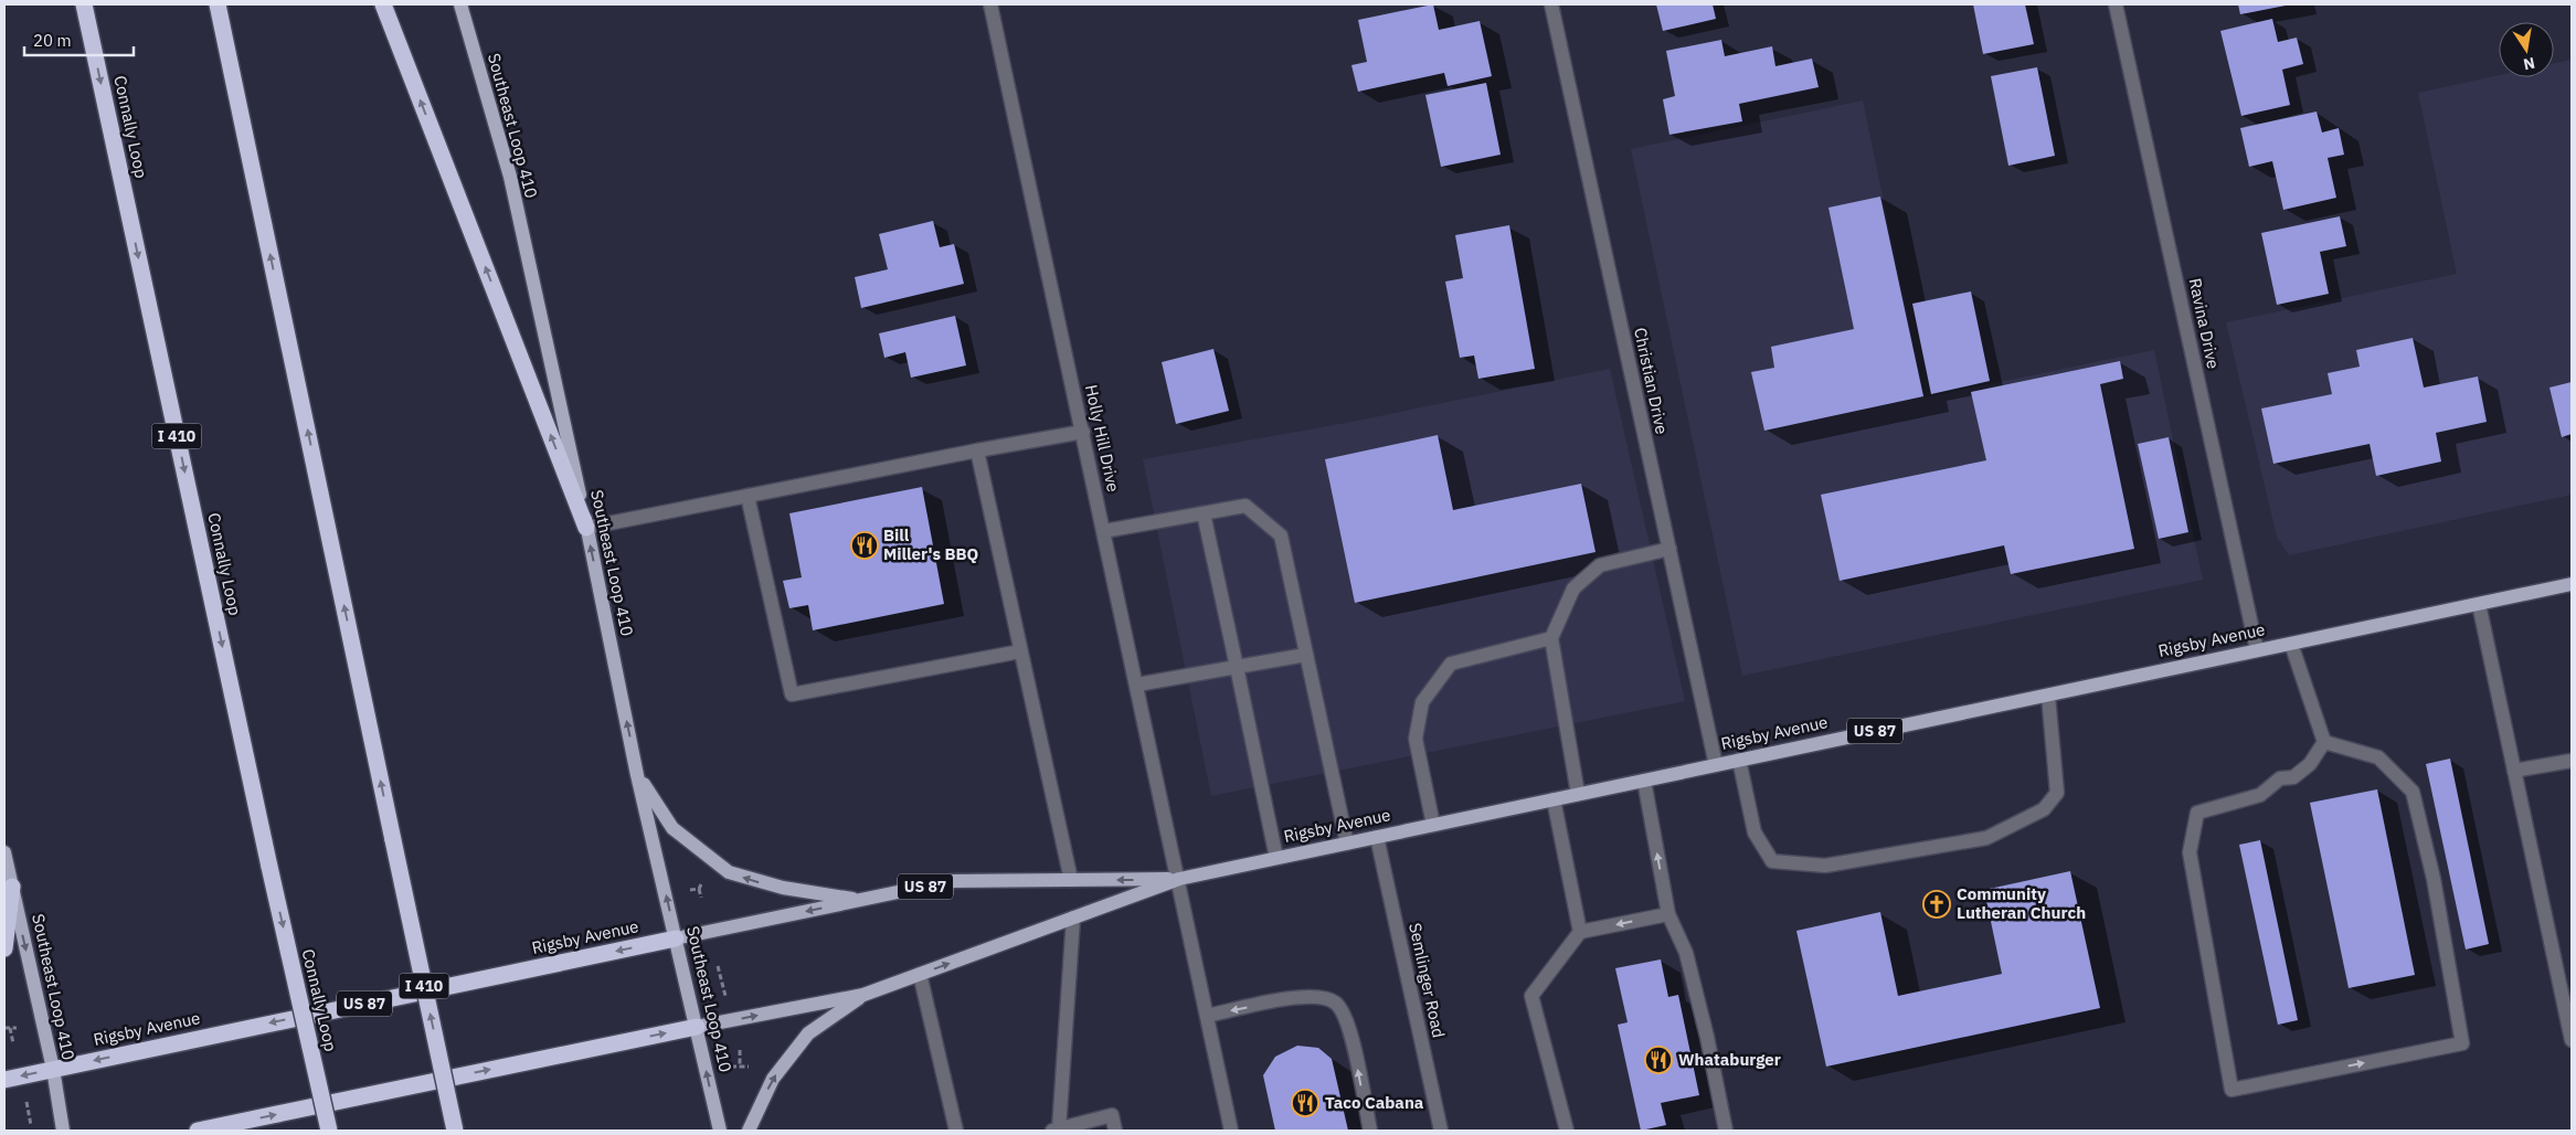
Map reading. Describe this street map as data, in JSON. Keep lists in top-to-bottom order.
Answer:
{
  "streets": {
    "highway": [
      "Connally Loop",
      "I 410",
      "Rigsby Avenue",
      "US 87"
    ],
    "main road": ["Southeast Loop 410"],
    "street": [
      "Ravina Drive",
      "Christian Drive",
      "Holly Hill Drive",
      "Semlinger Road"
    ]
  },
  "crossings": [
    ["Southeast Loop 410", "Rigsby Avenue"],
    ["Ravina Drive", "Rigsby Avenue"],
    ["Christian Drive", "Rigsby Avenue"],
    ["Holly Hill Drive", "Rigsby Avenue"],
    ["Rigsby Avenue", "Semlinger Road"]
  ],
  "places": {
    "restaurant": ["Bill Miller's BBQ", "Whataburger", "Taco Cabana"],
    "church": ["Community Lutheran Church"]
  },
  "scale_bar": "20 m",
  "north": "bottom"
}
